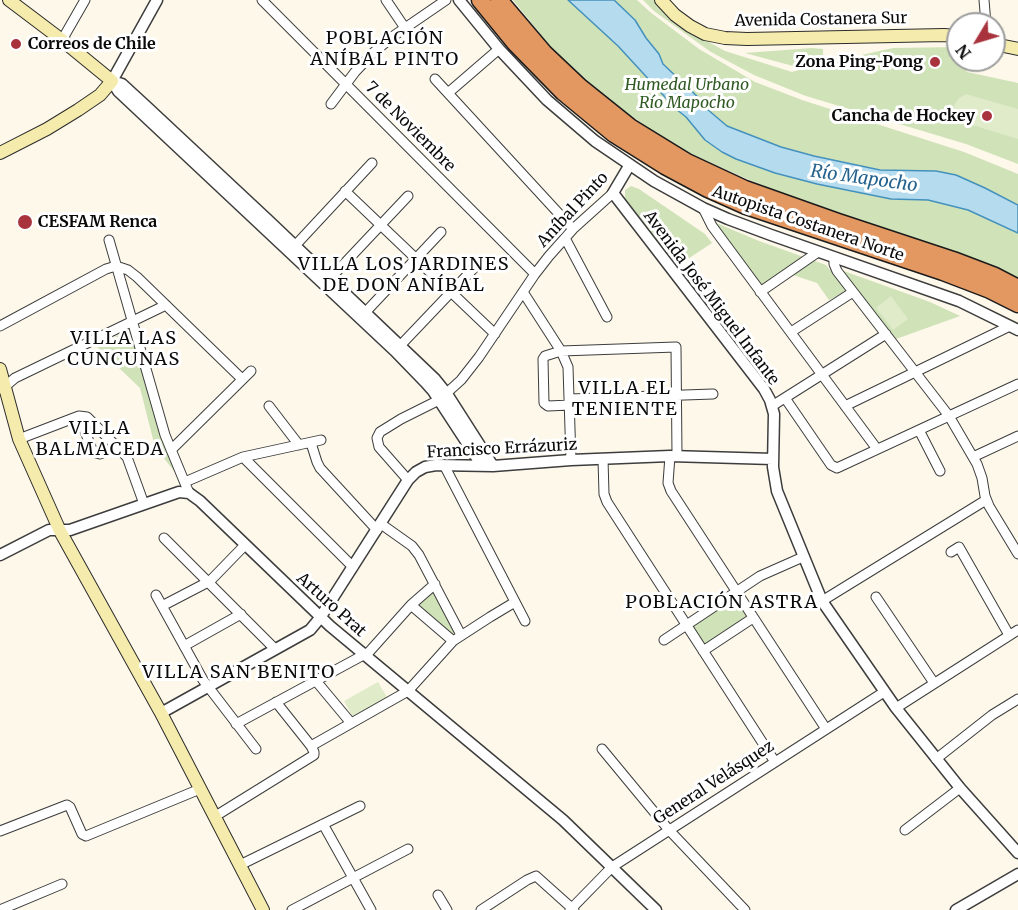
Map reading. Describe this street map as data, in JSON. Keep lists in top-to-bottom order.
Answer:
{
  "streets": {
    "highway": ["Autopista Costanera Norte"],
    "main road": ["Avenida Costanera Sur"],
    "street": [
      "7 de Noviembre",
      "Aníbal Pinto",
      "Avenida José Miguel Infante",
      "Francisco Errázuriz",
      "Arturo Prat",
      "General Velásquez"
    ]
  },
  "crossings": [
    ["7 de Noviembre", "Aníbal Pinto"],
    ["Aníbal Pinto", "Avenida José Miguel Infante"],
    ["Aníbal Pinto", "Francisco Errázuriz"],
    ["Avenida José Miguel Infante", "Francisco Errázuriz"],
    ["Avenida José Miguel Infante", "General Velásquez"],
    ["Francisco Errázuriz", "Arturo Prat"],
    ["Arturo Prat", "General Velásquez"]
  ],
  "districts": [
    "POBLACIÓN ANÍBAL PINTO",
    "VILLA LOS JARDINES DE DON ANÍBAL",
    "VILLA LAS CUNCUNAS",
    "VILLA EL TENIENTE",
    "VILLA BALMACEDA",
    "POBLACIÓN ASTRA",
    "VILLA SAN BENITO"
  ],
  "water": ["Río Mapocho"],
  "parks": ["Humedal Urbano Río Mapocho"],
  "places": [
    "Correos de Chile",
    "Zona Ping-Pong",
    "Cancha de Hockey",
    "CESFAM Renca"
  ],
  "north": "bottom left"
}
